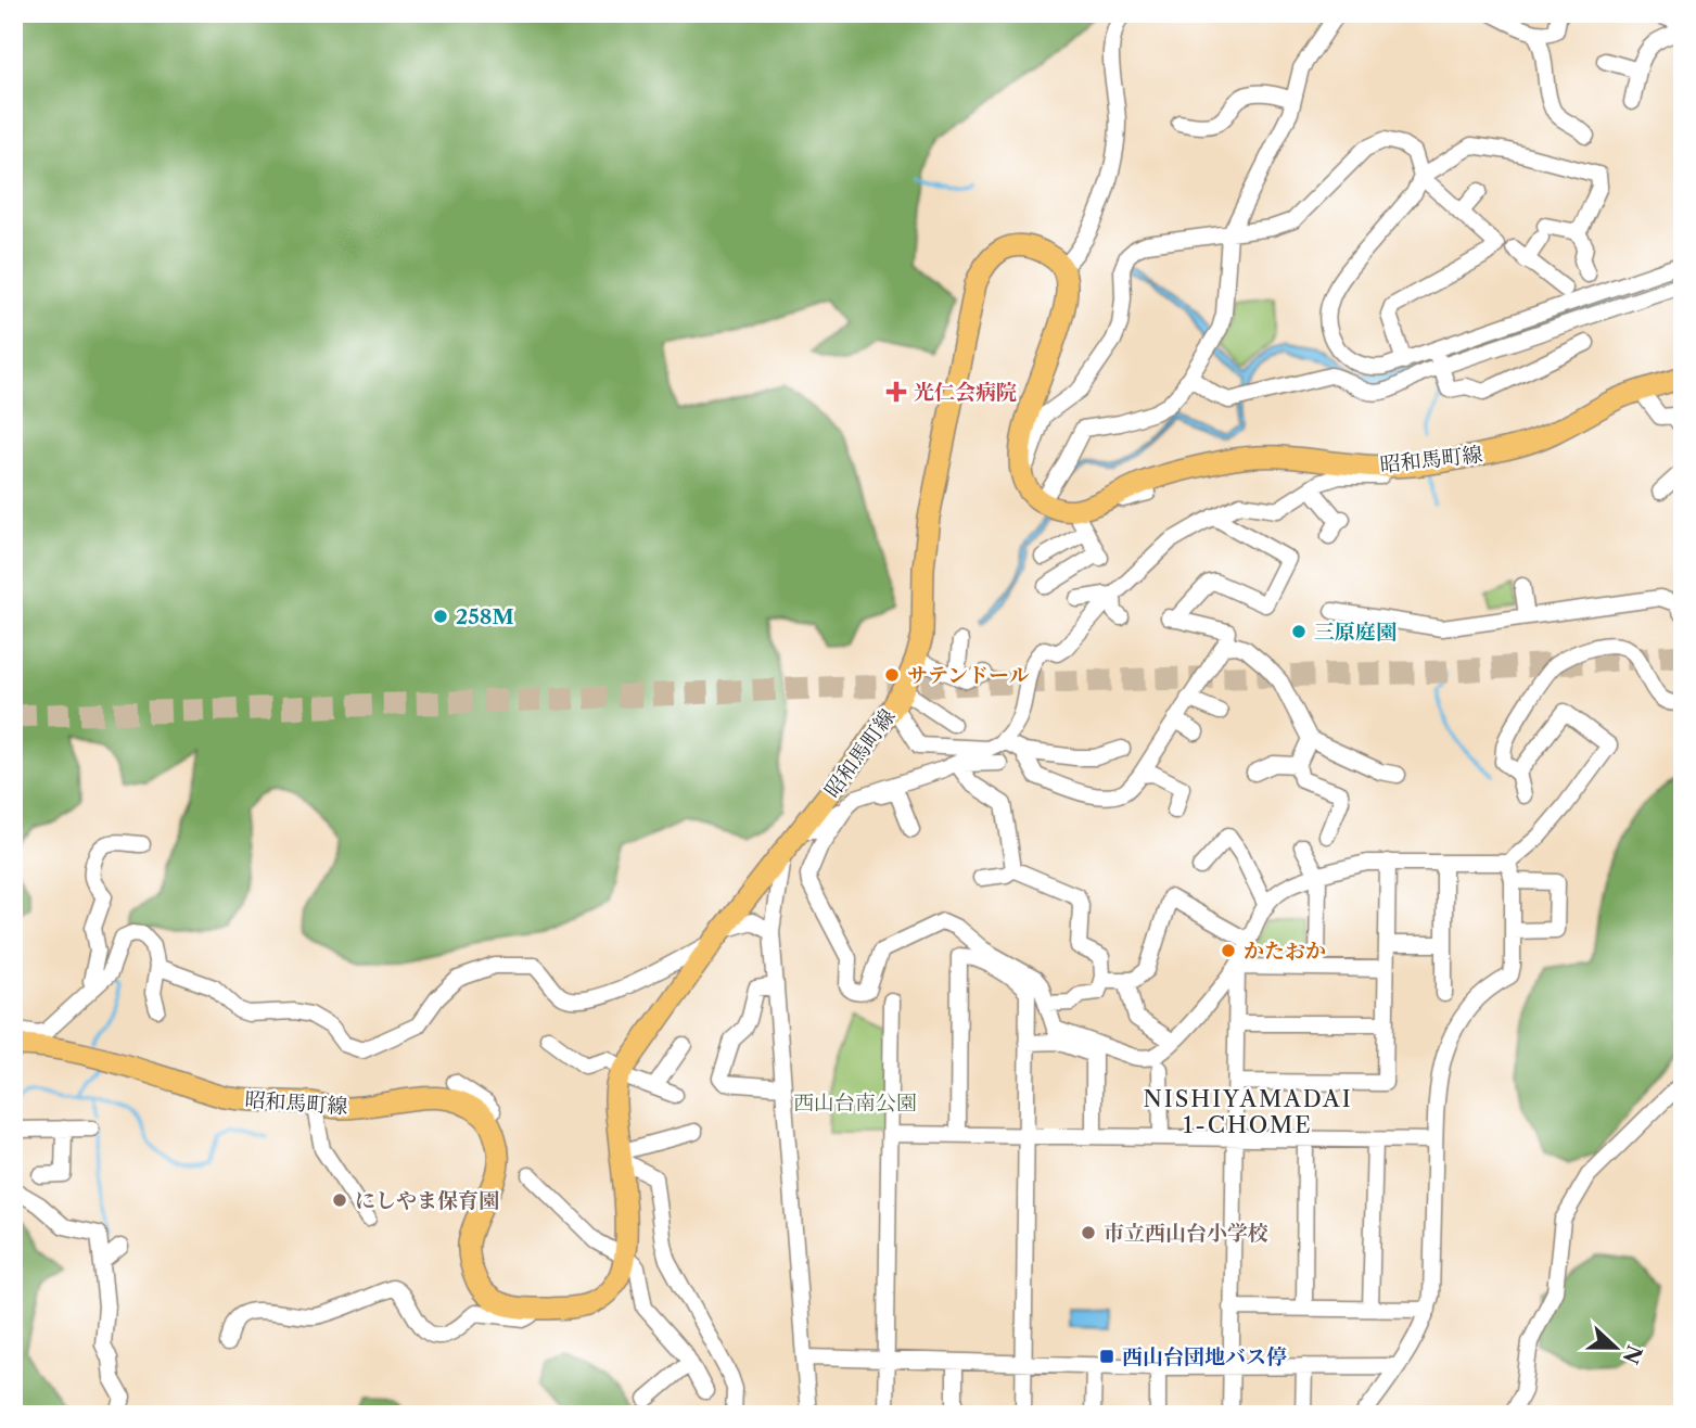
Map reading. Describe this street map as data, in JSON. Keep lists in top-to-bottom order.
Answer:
{
  "streets": {
    "main road": ["昭和馬町線"]
  },
  "districts": ["NISHIYAMADAI 1-CHOME"],
  "parks": ["西山台南公園"],
  "places": {
    "health": ["光仁会病院"],
    "other": [
      "258M",
      "三原庭園",
      "サテンドール",
      "かたおか",
      "にしやま保育園",
      "市立西山台小学校"
    ],
    "transit": ["西山台団地バス停"]
  },
  "north": "right"
}
